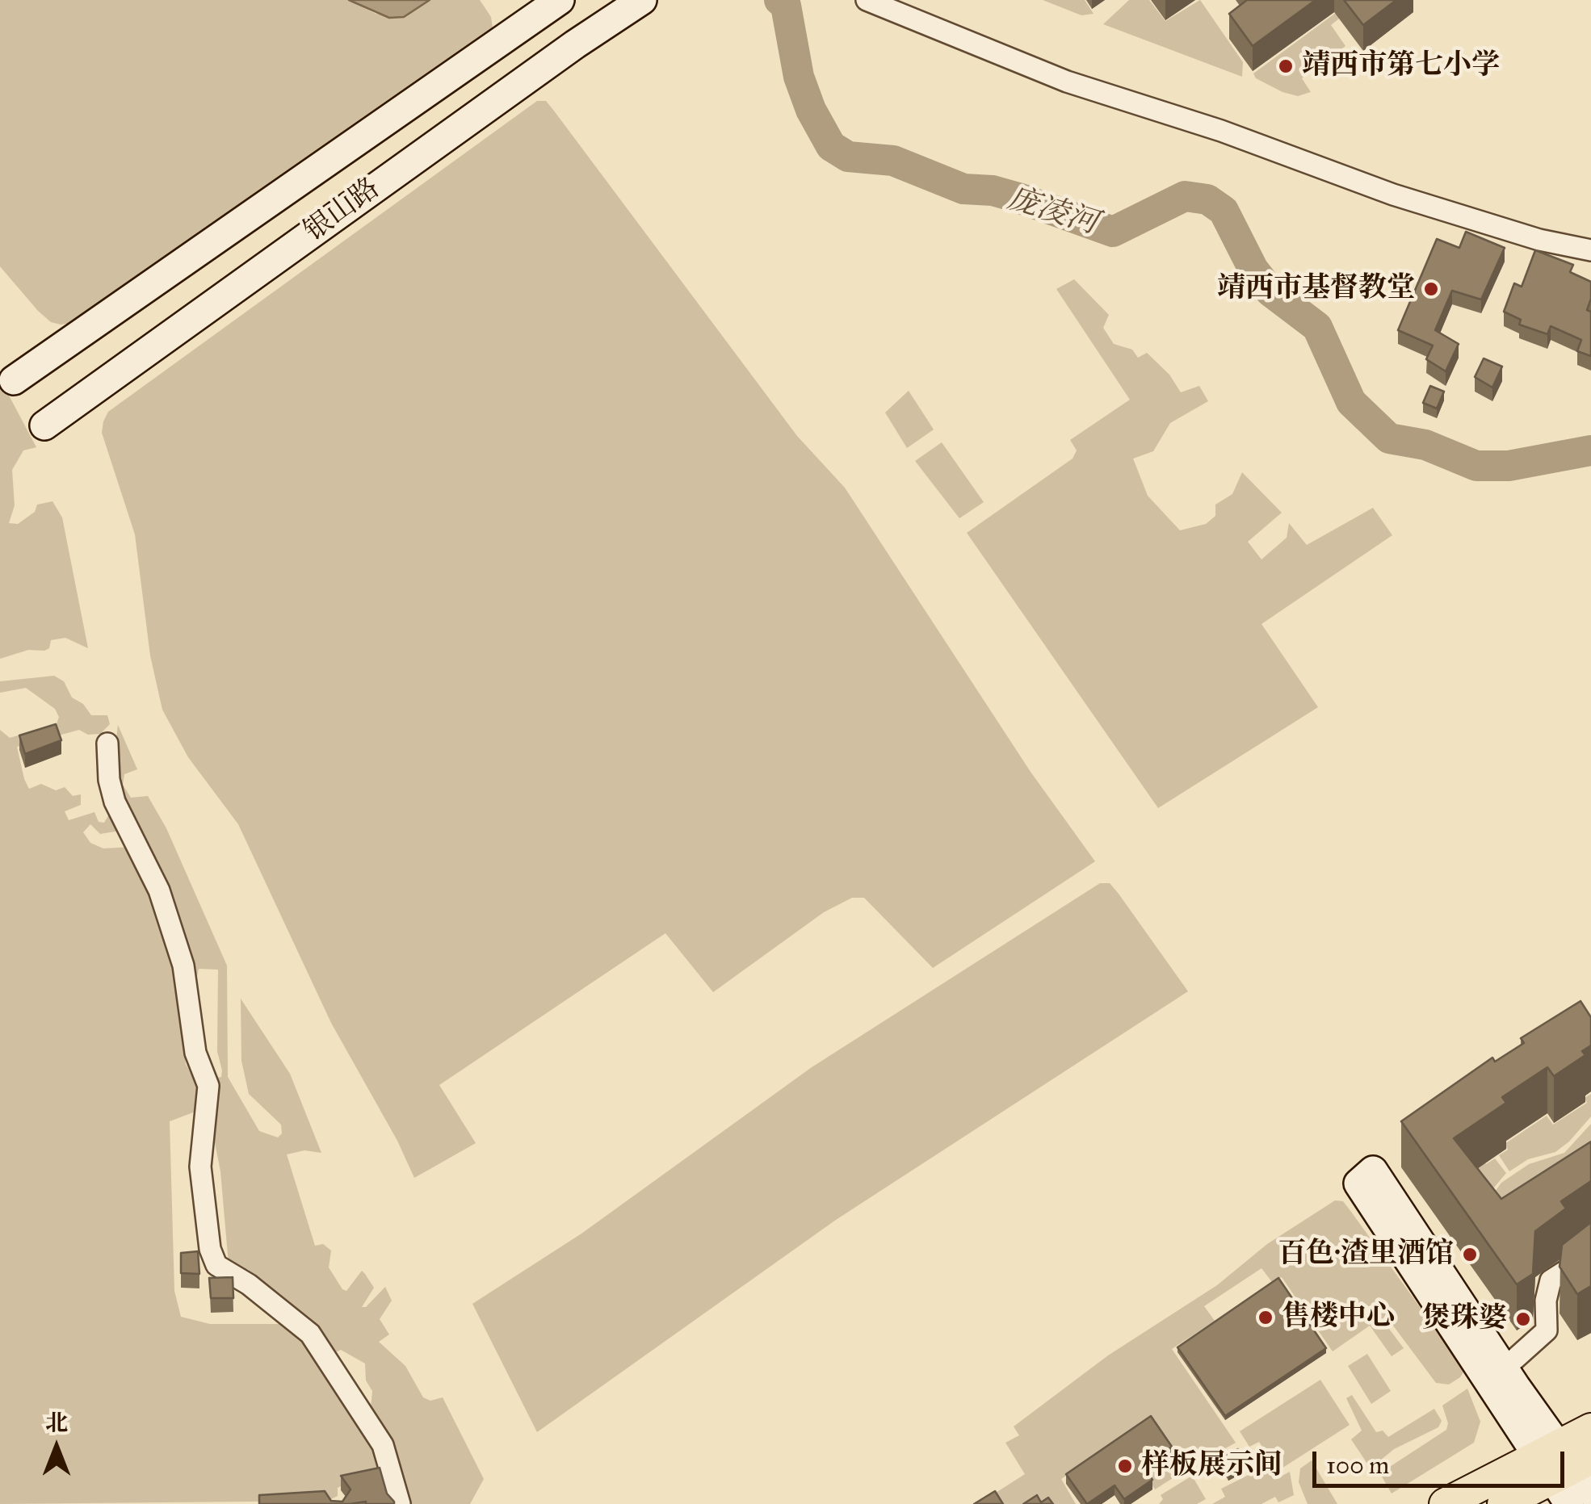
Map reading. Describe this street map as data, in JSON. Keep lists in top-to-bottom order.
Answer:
{
  "streets": {
    "main road": ["银山路"]
  },
  "water": ["庞凌河"],
  "places": [
    "靖西市第七小学",
    "靖西市基督教堂",
    "百色·渣里酒馆",
    "售楼中心",
    "煲珠婆",
    "样板展示间"
  ],
  "scale_bar": "100 m",
  "north": "top"
}
